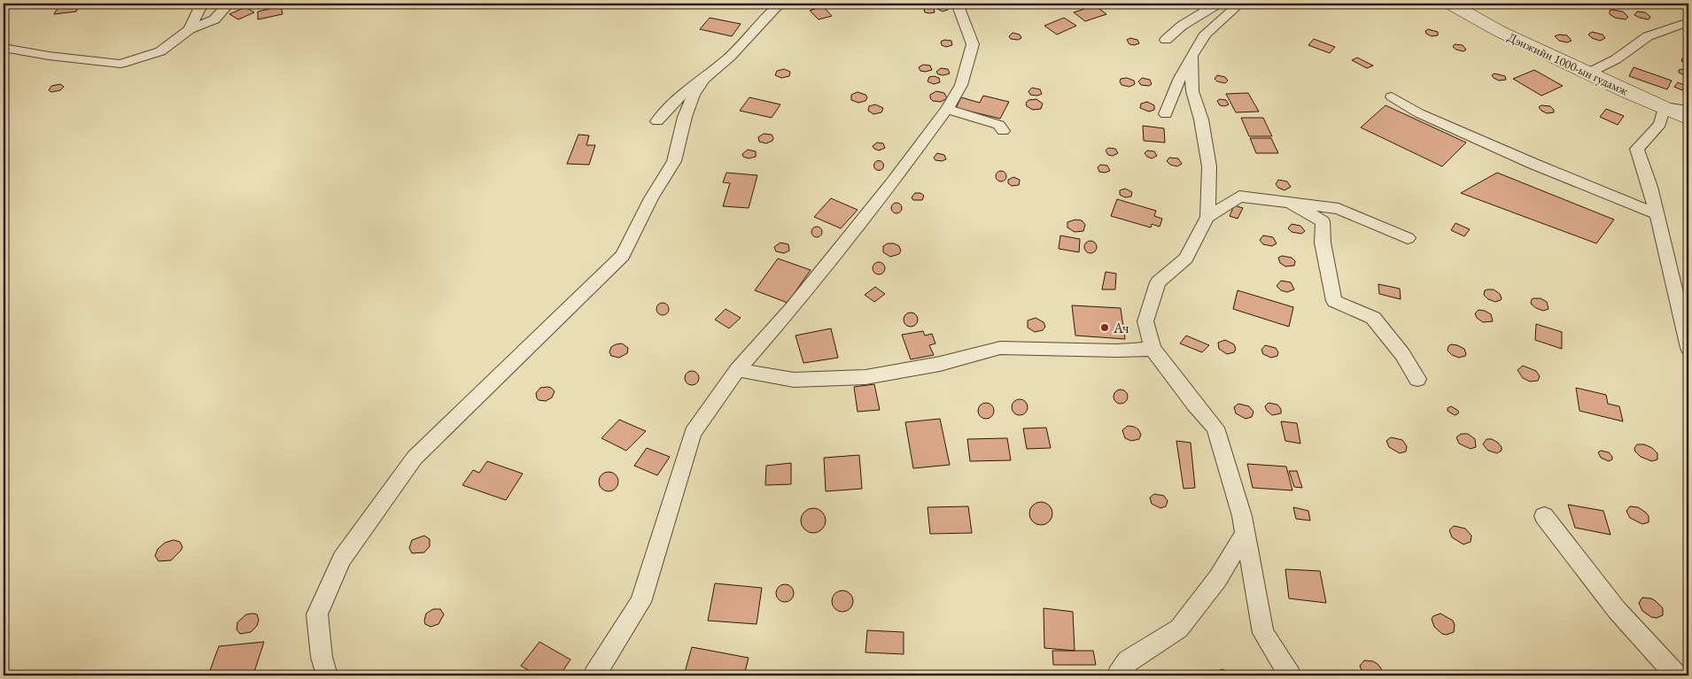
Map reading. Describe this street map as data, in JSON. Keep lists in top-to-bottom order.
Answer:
{
  "streets": {
    "main road": ["Дэнжийн 1000-ын гудамж"]
  },
  "places": ["Ач"]
}
